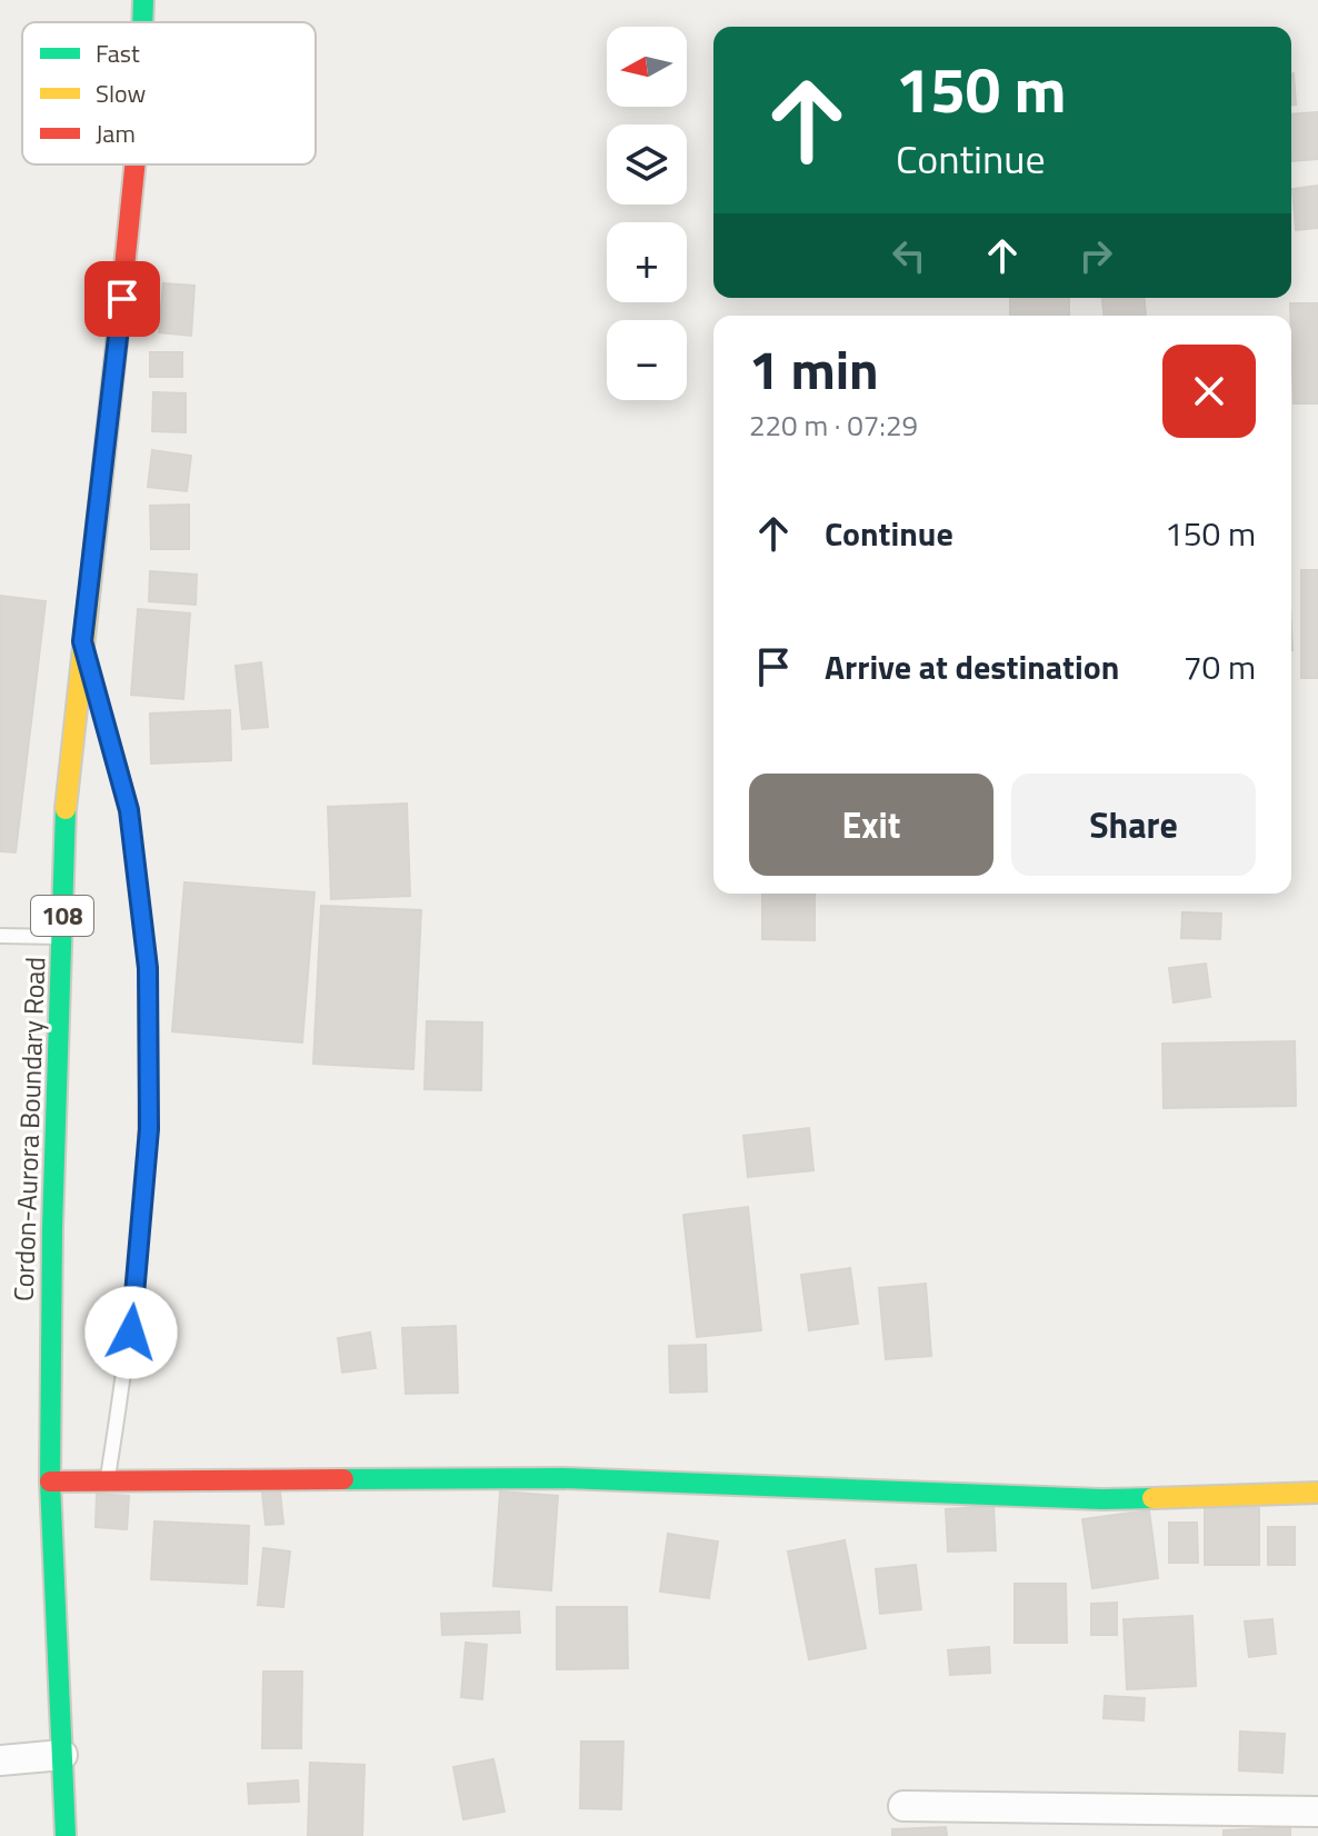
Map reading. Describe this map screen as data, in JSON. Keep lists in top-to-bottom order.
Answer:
{
  "streets": {
    "main road": ["108", "Cordon-Aurora Boundary Road"]
  },
  "legend": ["Fast", "Slow", "Jam"],
  "north": "left",
  "page": {
    "map_buttons": ["+", "−"],
    "turn": ["150 m", "Continue"],
    "heading": ["1 min", "220 m · 07:29"],
    "list": [
      {
        "name": "Continue",
        "value": "150 m"
      },
      {
        "name": "Arrive at destination",
        "value": "70 m"
      }
    ],
    "buttons": ["Exit", "Share"]
  }
}
